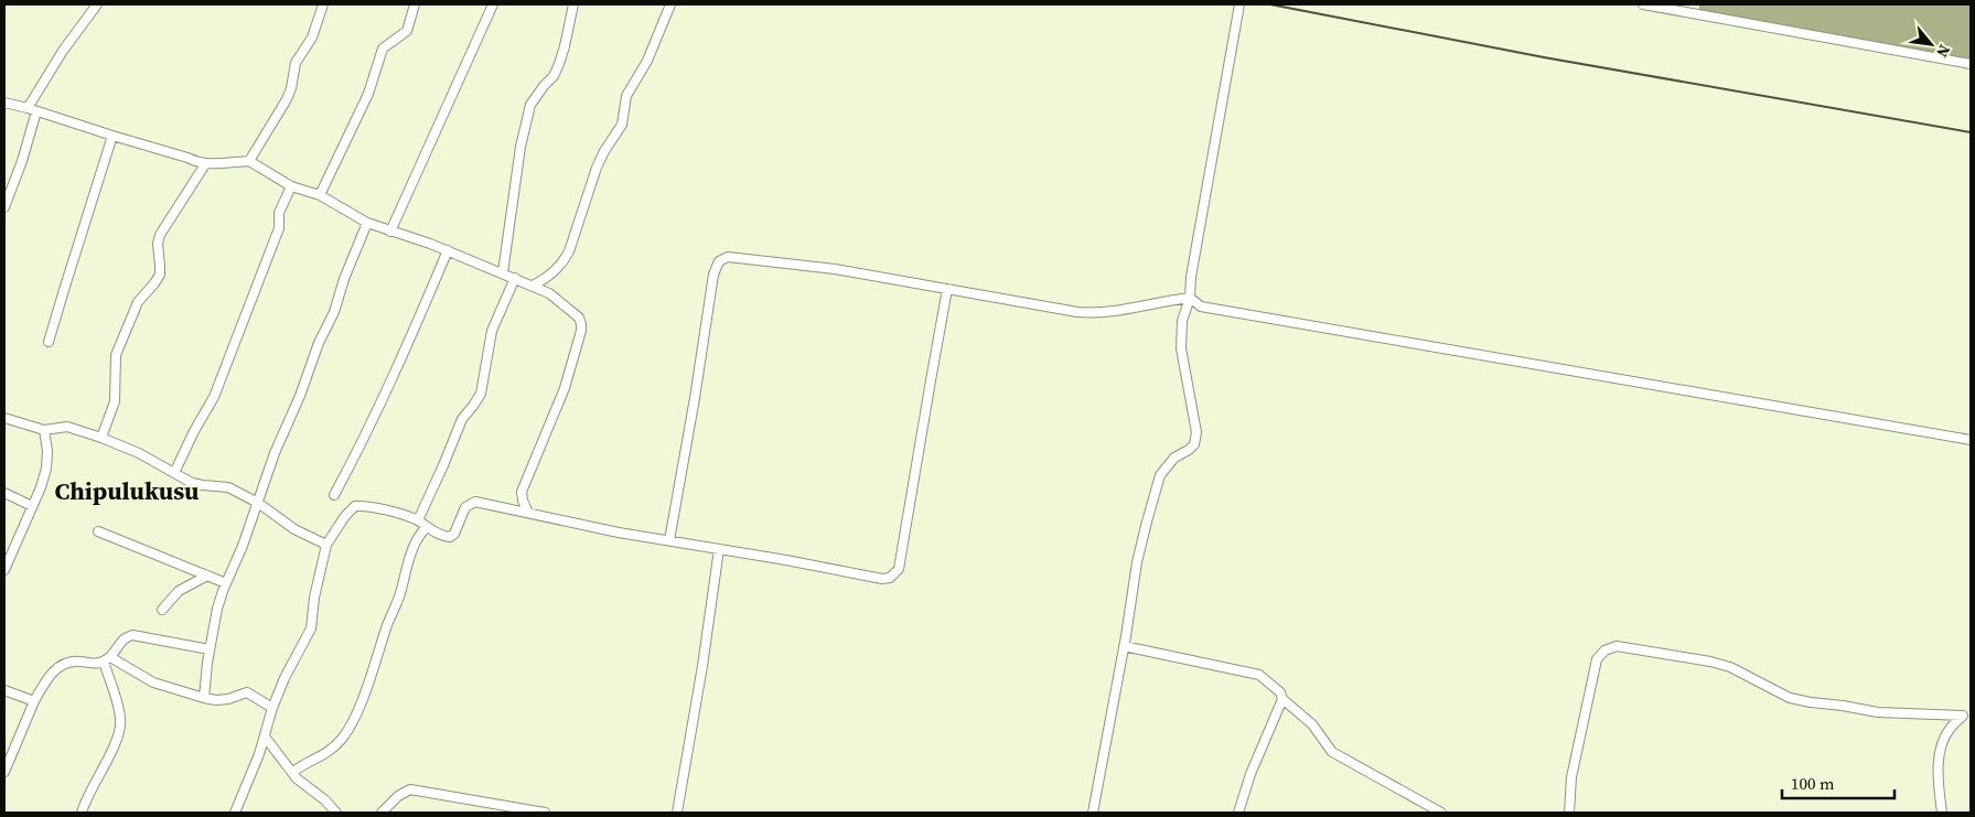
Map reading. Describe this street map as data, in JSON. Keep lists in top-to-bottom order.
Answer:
{
  "districts": ["Chipulukusu"],
  "scale_bar": "100 m",
  "north": "bottom right"
}
